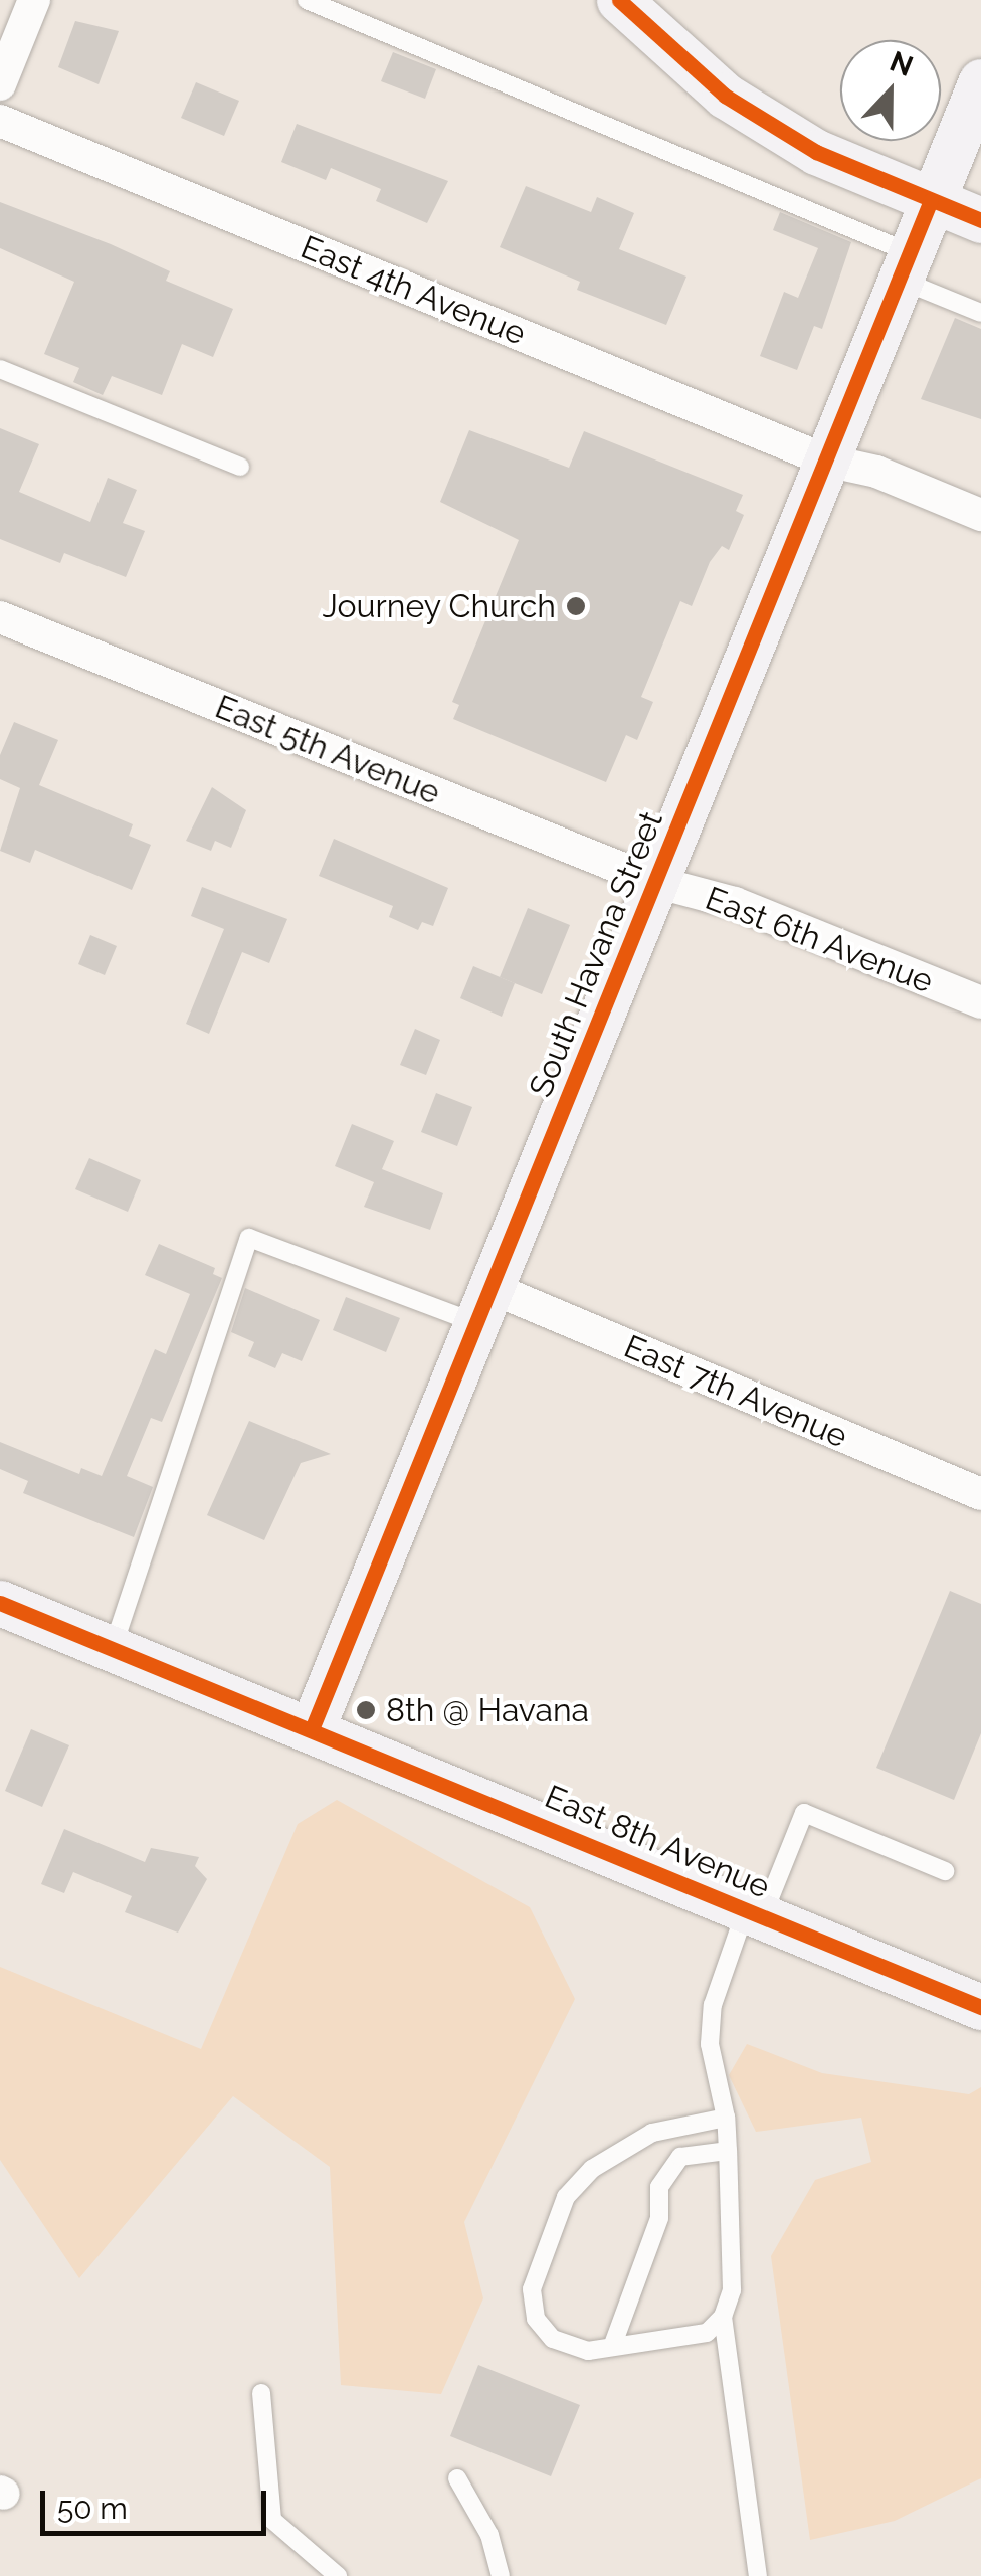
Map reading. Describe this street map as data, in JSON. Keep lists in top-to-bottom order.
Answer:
{
  "streets": {
    "street": [
      "East 4th Avenue",
      "East 5th Avenue",
      "East 6th Avenue",
      "South Havana Street",
      "East 7th Avenue",
      "East 8th Avenue"
    ]
  },
  "crossings": [
    ["East 4th Avenue", "South Havana Street"],
    ["East 5th Avenue", "East 6th Avenue"],
    ["East 5th Avenue", "South Havana Street"],
    ["East 6th Avenue", "South Havana Street"],
    ["South Havana Street", "East 7th Avenue"],
    ["South Havana Street", "East 8th Avenue"]
  ],
  "places": ["Journey Church", "8th @ Havana"],
  "scale_bar": "50 m",
  "north": "top"
}
